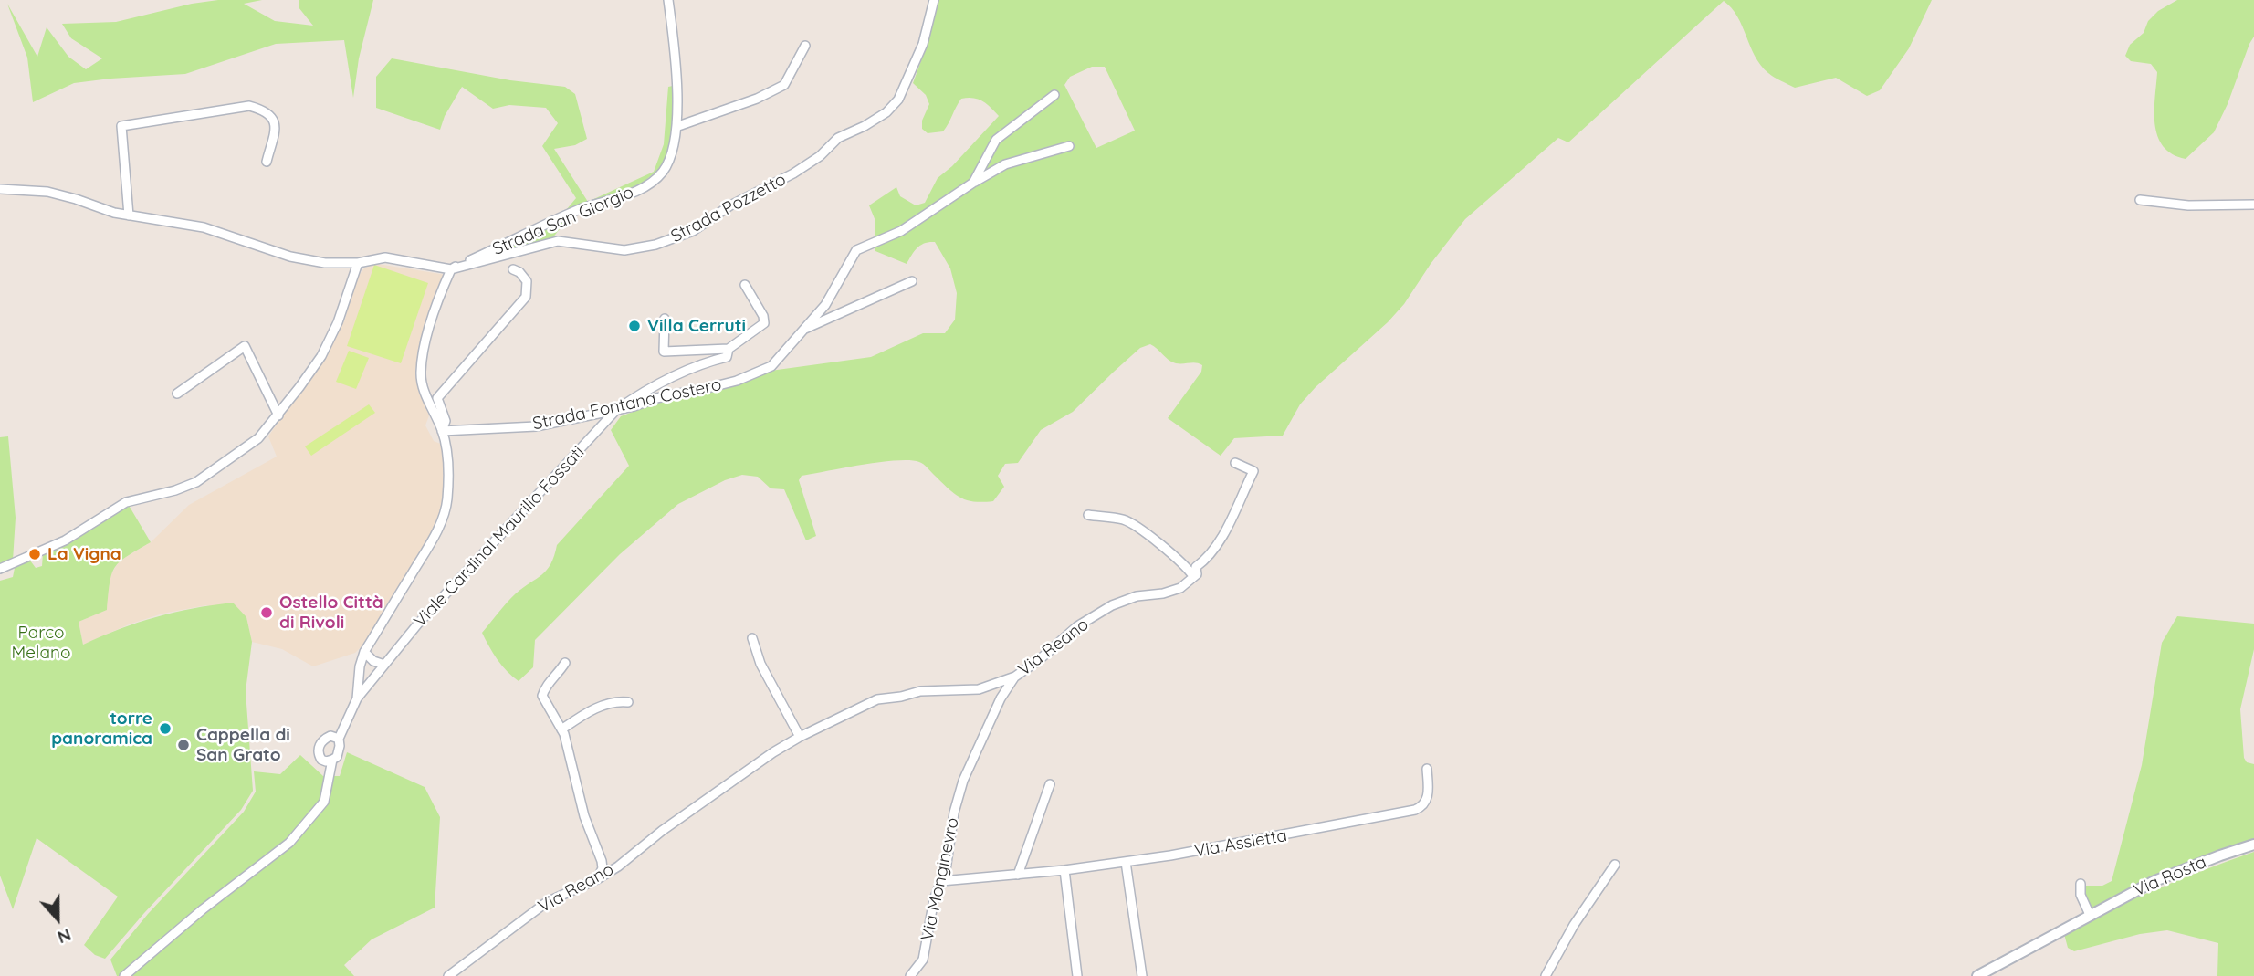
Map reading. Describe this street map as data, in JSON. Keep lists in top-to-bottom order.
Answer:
{
  "streets": {
    "street": [
      "Strada Pozzetto",
      "Strada San Giorgio",
      "Strada Fontana Costero",
      "Viale Cardinal Maurilio Fossati",
      "Via Reano",
      "Via Assietta",
      "Via Rosta",
      "Via Monginevro"
    ]
  },
  "crossings": [
    ["Strada Pozzetto", "Strada San Giorgio"],
    ["Strada Fontana Costero", "Viale Cardinal Maurilio Fossati"],
    ["Via Reano", "Via Monginevro"],
    ["Via Assietta", "Via Monginevro"]
  ],
  "parks": ["Parco Melano"],
  "places": [
    "Villa Cerruti",
    "La Vigna",
    "Ostello Città di Rivoli",
    "torre panoramica",
    "Cappella di San Grato"
  ],
  "north": "bottom"
}
